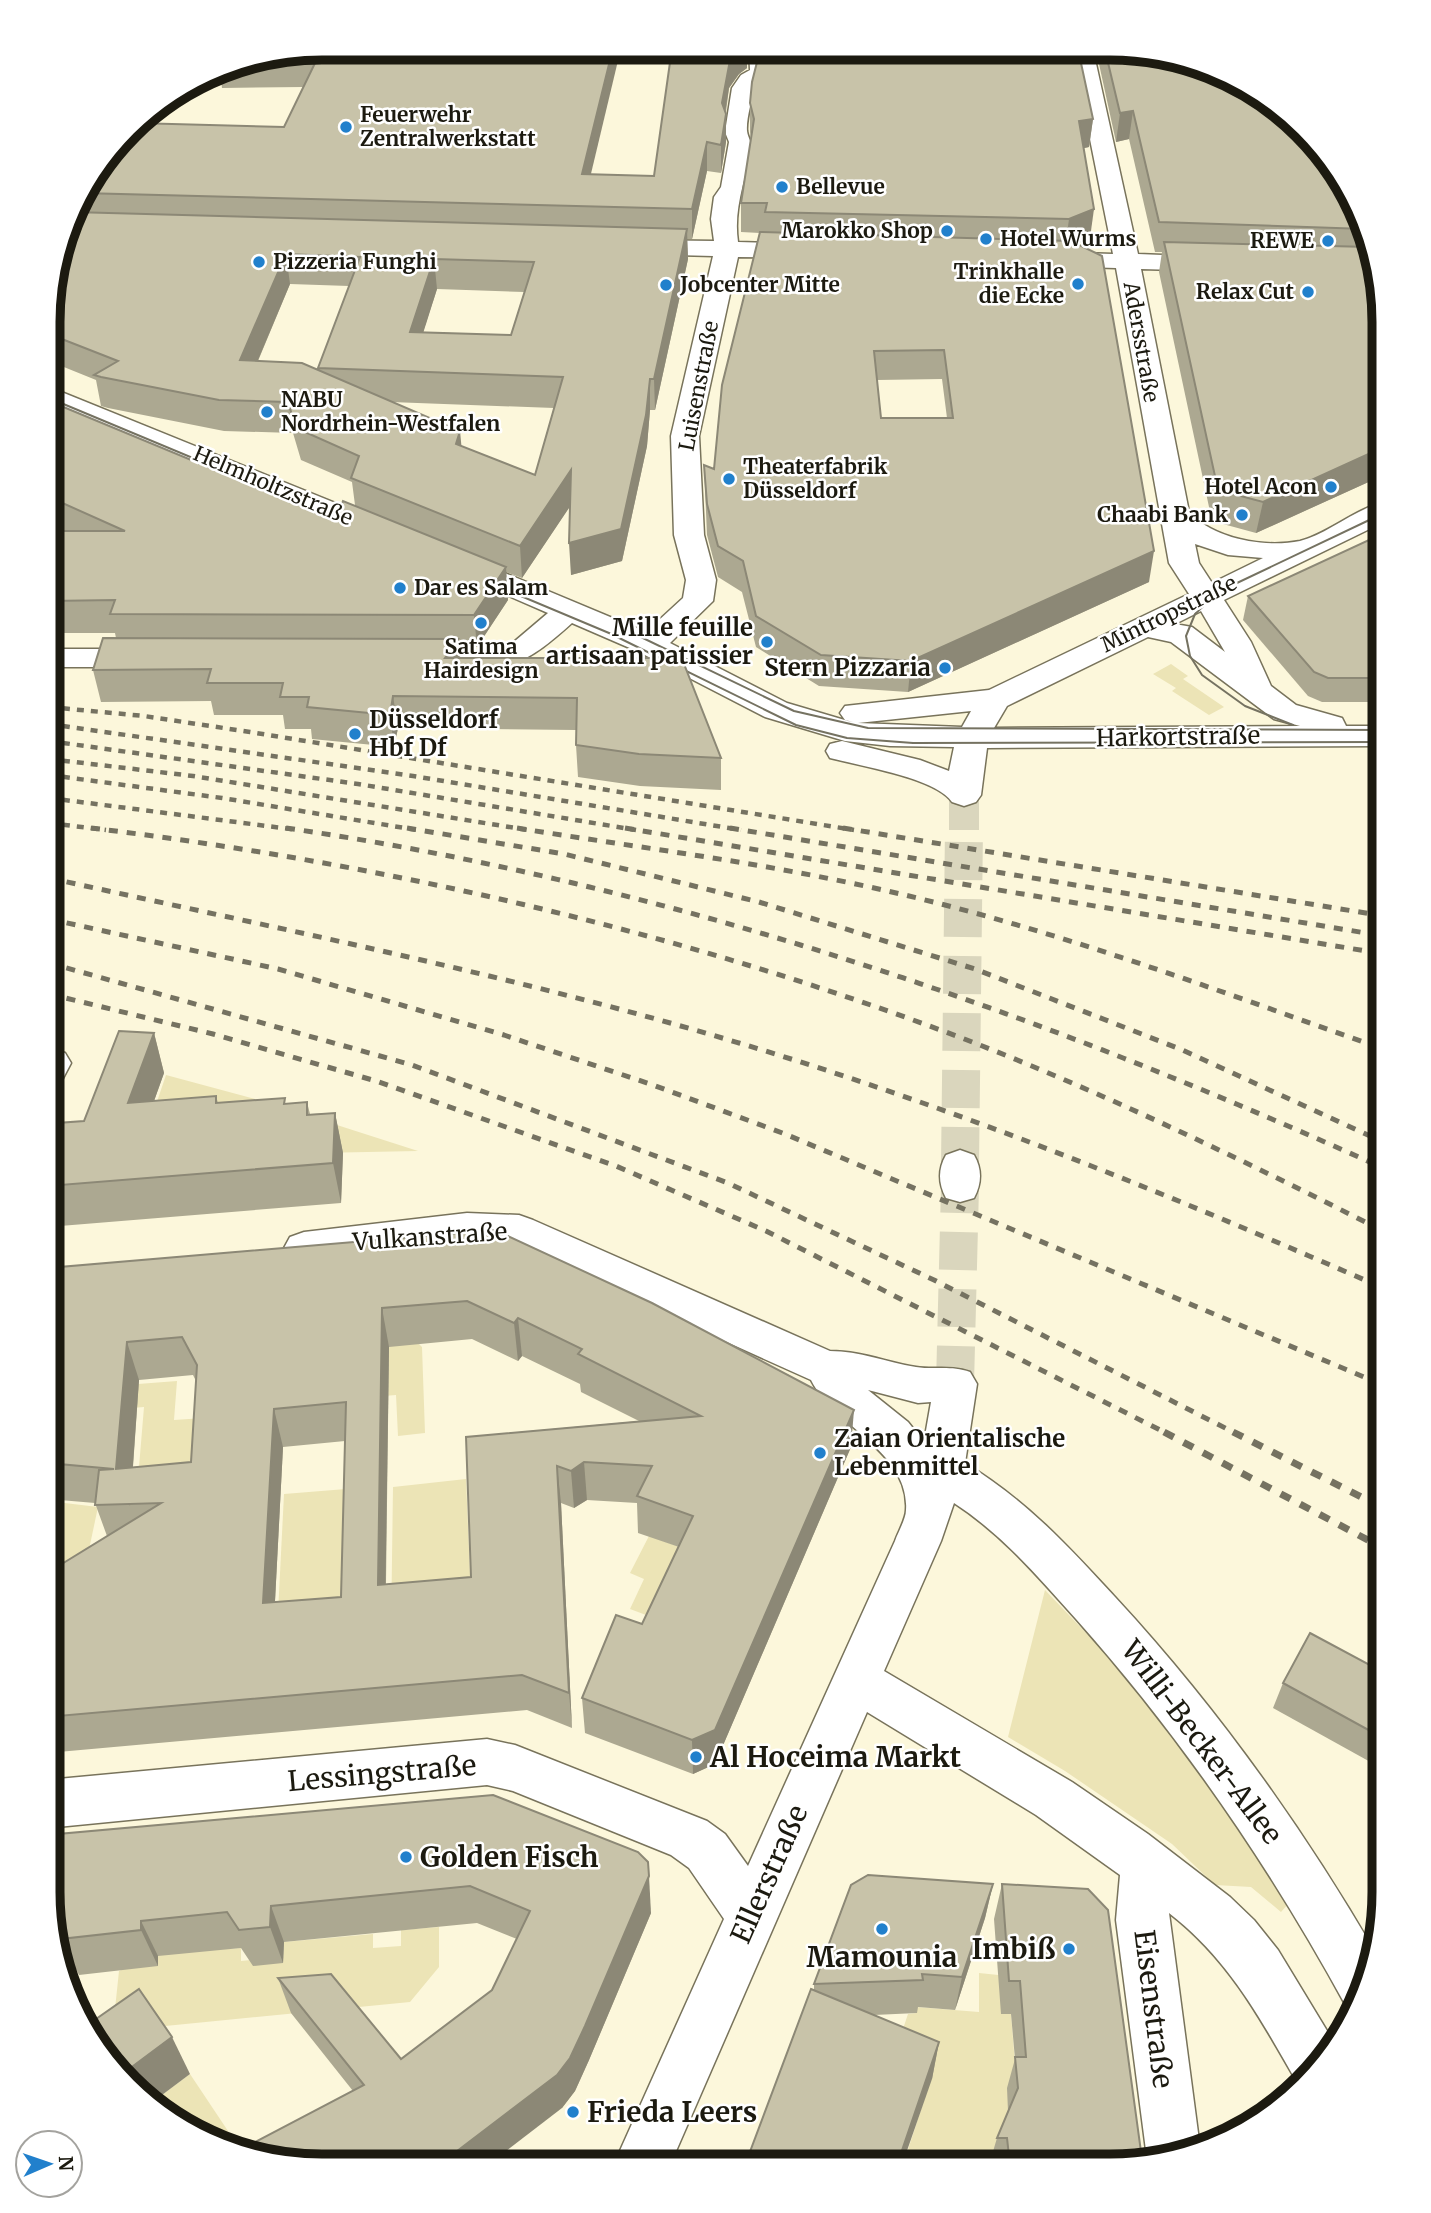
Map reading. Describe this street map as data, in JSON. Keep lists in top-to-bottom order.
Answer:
{
  "streets": {
    "street": [
      "Adersstraße",
      "Luisenstraße",
      "Helmholtzstraße",
      "Mintropstraße",
      "Harkortstraße",
      "Vulkanstraße",
      "Willi-Becker-Allee",
      "Lessingstraße",
      "Ellerstraße",
      "Eisenstraße"
    ]
  },
  "crossings": [
    ["Adersstraße", "Mintropstraße"],
    ["Luisenstraße", "Helmholtzstraße"],
    ["Mintropstraße", "Harkortstraße"],
    ["Vulkanstraße", "Ellerstraße"],
    ["Willi-Becker-Allee", "Ellerstraße"],
    ["Lessingstraße", "Ellerstraße"]
  ],
  "places": [
    "Feuerwehr Zentralwerkstatt",
    "Bellevue",
    "Marokko Shop",
    "Hotel Wurms",
    "REWE",
    "Pizzeria Funghi",
    "Trinkhalle die Ecke",
    "Jobcenter Mitte",
    "Relax Cut",
    "NABU Nordrhein-Westfalen",
    "Theaterfabrik Düsseldorf",
    "Hotel Acon",
    "Chaabi Bank",
    "Dar es Salam",
    "Satima Hairdesign",
    "Mille feuille artisaan patissier",
    "Stern Pizzaria",
    "Düsseldorf Hbf Df",
    "Zaian Orientalische Lebenmittel",
    "Al Hoceima Markt",
    "Golden Fisch",
    "Mamounia",
    "Imbiß",
    "Frieda Leers"
  ],
  "north": "right"
}
